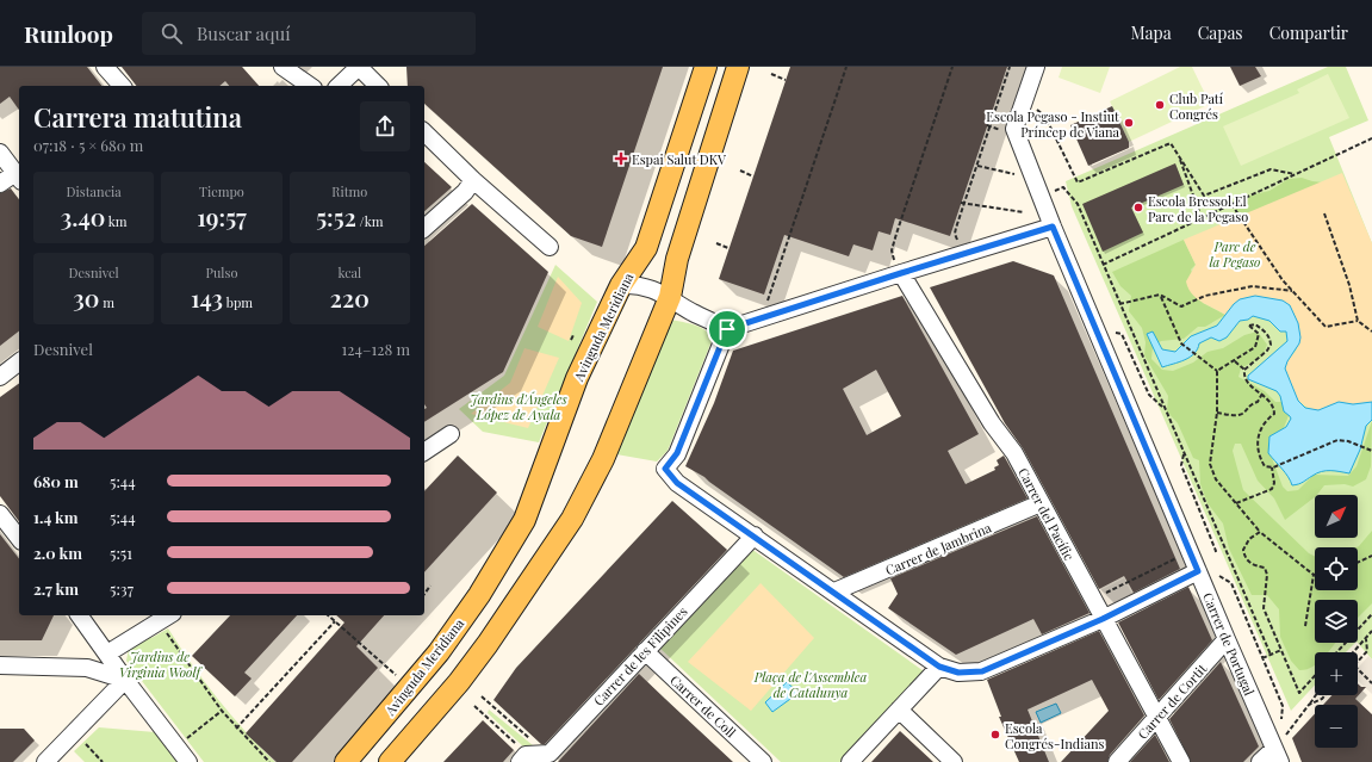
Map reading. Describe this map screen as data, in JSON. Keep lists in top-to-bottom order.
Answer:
{
  "streets": {
    "main road": ["Avinguda Meridiana"],
    "street": [
      "Carrer del Pacífic",
      "Carrer de Jambrina",
      "Carrer de Portugal",
      "Carrer de les Filipines",
      "Carrer de Cortit",
      "Carrer de Coll"
    ]
  },
  "crossings": [
    ["Carrer del Pacífic", "Carrer de Jambrina"],
    ["Carrer del Pacífic", "Carrer de Cortit"],
    ["Carrer de Portugal", "Carrer de Cortit"],
    ["Carrer de les Filipines", "Carrer de Coll"]
  ],
  "parks": [
    "Parc de la Pegaso",
    "Jardins d'Ángeles López de Ayala",
    "Jardins de Virginia Woolf",
    "Plaça de l'Assemblea de Catalunya"
  ],
  "places": {
    "other": [
      "Club Patí Congrés",
      "Escola Pegaso - Instiut Príncep de Viana",
      "Escola Bressol El Parc de la Pegaso",
      "Escola Congrés-Indians"
    ],
    "health": ["Espai Salut DKV"]
  },
  "north": "top right",
  "page": {
    "header": "Runloop",
    "search": "Buscar aquí",
    "nav": ["Mapa", "Capas", "Compartir"],
    "heading": ["Carrera matutina", "07:18 · 5 × 680 m"],
    "stats": [
      ["Distancia", "3.40 km"],
      ["Tiempo", "19:57"],
      ["Ritmo", "5:52 /km"],
      ["Desnivel", "30 m"],
      ["Pulso", "143 bpm"],
      ["kcal", "220"]
    ],
    "chart": ["Desnivel", "124–128 m"],
    "list": [
      {
        "name": "680 m",
        "note": "5:44"
      },
      {
        "name": "1.4 km",
        "note": "5:44"
      },
      {
        "name": "2.0 km",
        "note": "5:51"
      },
      {
        "name": "2.7 km",
        "note": "5:37"
      }
    ],
    "map_buttons": ["+", "−"]
  }
}
